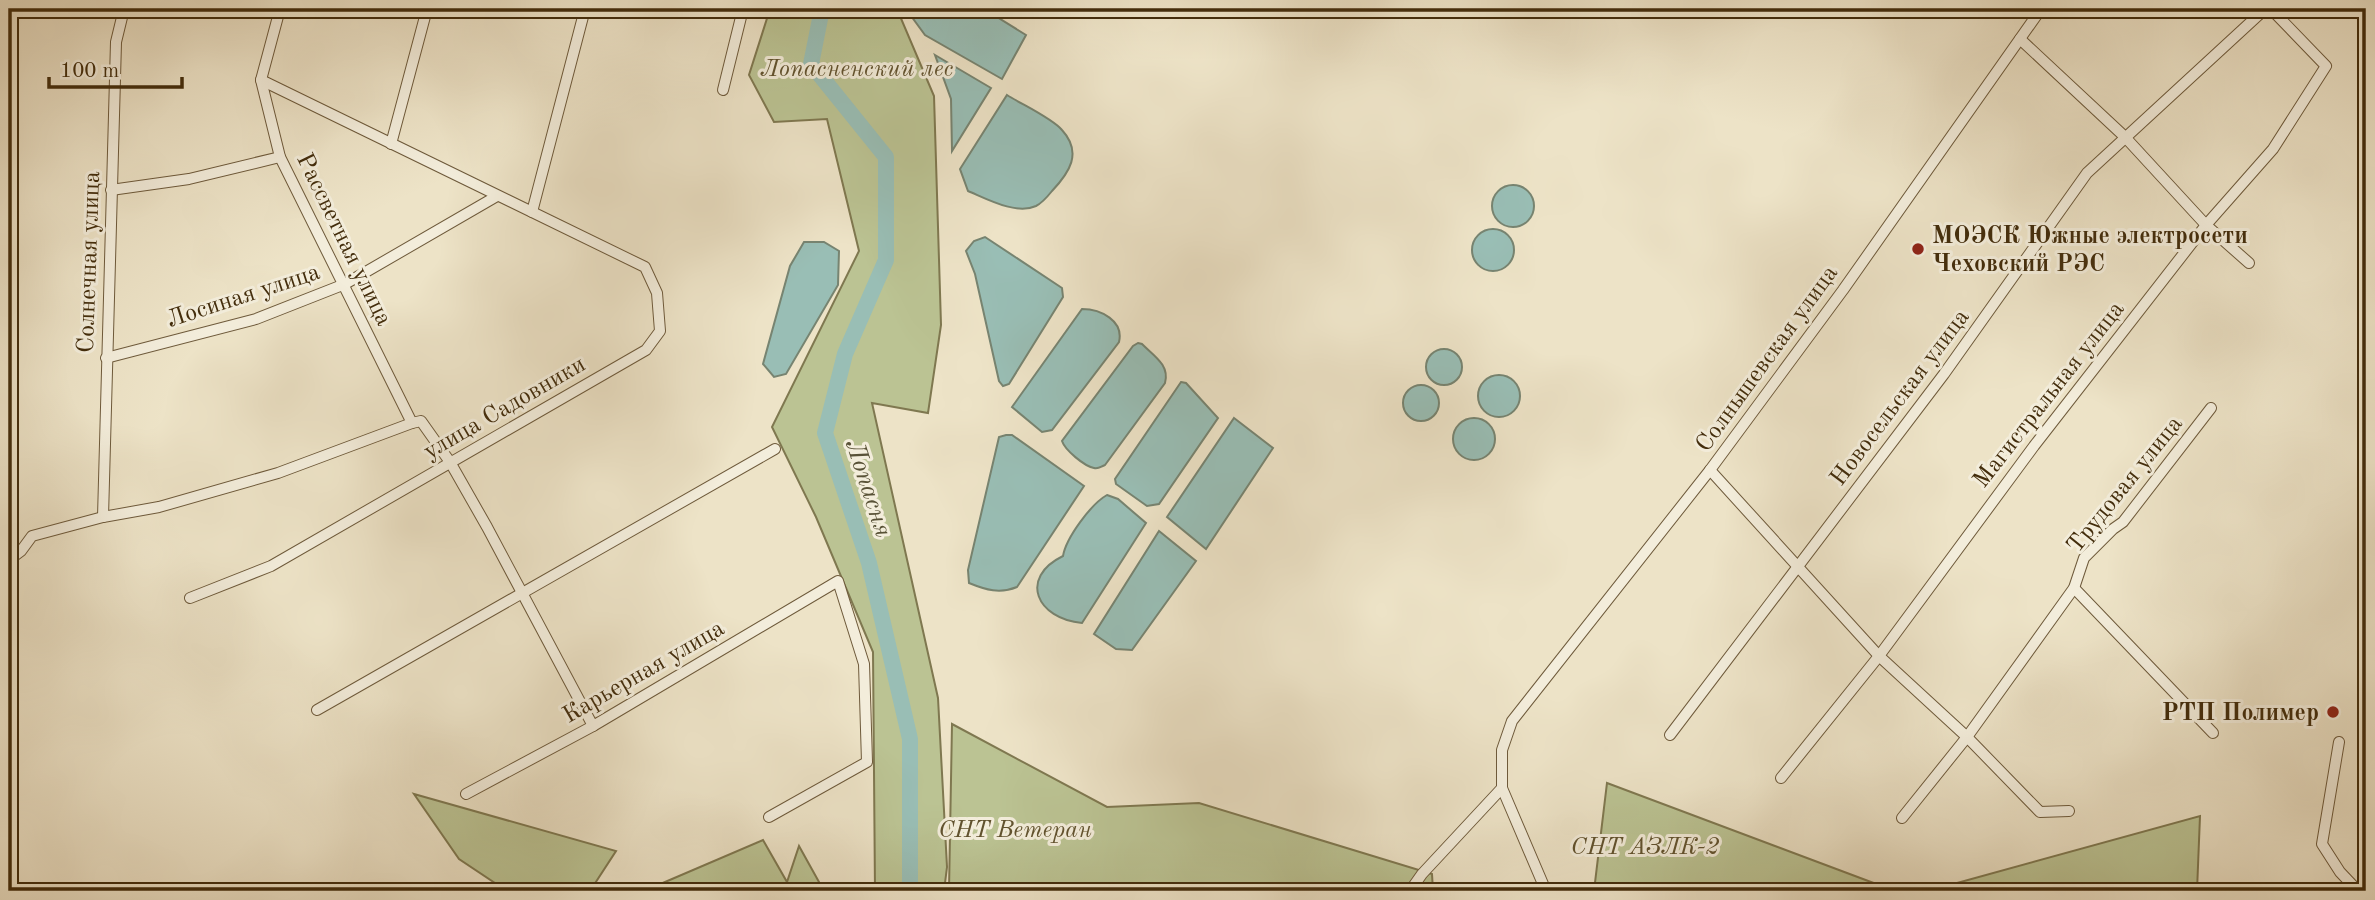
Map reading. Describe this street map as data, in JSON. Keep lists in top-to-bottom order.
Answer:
{
  "streets": {
    "street": [
      "Рассветная улица",
      "Солнечная улица",
      "Лосиная улица",
      "Солнышевская улица",
      "Магистральная улица",
      "Новосельская улица",
      "улица Садовники",
      "Трудовая улица",
      "Карьерная улица"
    ]
  },
  "crossings": [
    ["Рассветная улица", "Лосиная улица"],
    ["Рассветная улица", "улица Садовники"],
    ["Солнечная улица", "Лосиная улица"],
    ["Солнечная улица", "улица Садовники"],
    ["Лосиная улица", "улица Садовники"]
  ],
  "water": ["Лопасня"],
  "parks": ["Лопасненский лес", "СНТ Ветеран", "СНТ АЗЛК-2"],
  "places": ["МОЭСК Южные электросети Чеховский РЭС", "РТП Полимер"],
  "scale_bar": "100 m"
}
